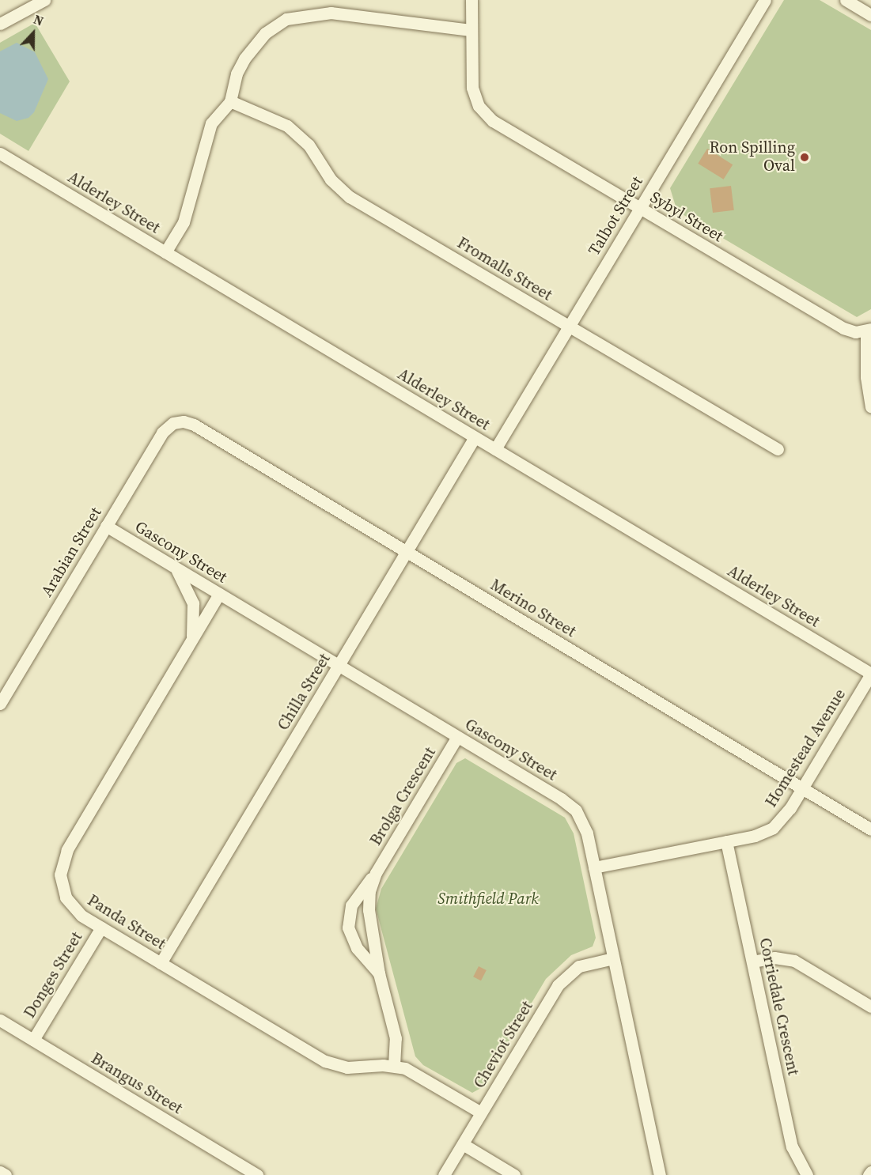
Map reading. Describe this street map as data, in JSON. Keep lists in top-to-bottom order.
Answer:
{
  "streets": {
    "street": [
      "Alderley Street",
      "Talbot Street",
      "Sybyl Street",
      "Fromalls Street",
      "Arabian Street",
      "Gascony Street",
      "Merino Street",
      "Chilla Street",
      "Homestead Avenue",
      "Brolga Crescent",
      "Panda Street",
      "Donges Street",
      "Corriedale Crescent",
      "Cheviot Street",
      "Brangus Street"
    ]
  },
  "crossings": [
    ["Alderley Street", "Talbot Street"],
    ["Alderley Street", "Chilla Street"],
    ["Alderley Street", "Homestead Avenue"],
    ["Talbot Street", "Sybyl Street"],
    ["Talbot Street", "Fromalls Street"],
    ["Arabian Street", "Gascony Street"],
    ["Arabian Street", "Merino Street"],
    ["Gascony Street", "Chilla Street"],
    ["Gascony Street", "Homestead Avenue"],
    ["Gascony Street", "Brolga Crescent"],
    ["Gascony Street", "Panda Street"],
    ["Gascony Street", "Cheviot Street"],
    ["Merino Street", "Chilla Street"],
    ["Merino Street", "Homestead Avenue"],
    ["Chilla Street", "Panda Street"],
    ["Homestead Avenue", "Corriedale Crescent"],
    ["Brolga Crescent", "Panda Street"],
    ["Panda Street", "Donges Street"],
    ["Panda Street", "Cheviot Street"],
    ["Donges Street", "Brangus Street"]
  ],
  "parks": ["Smithfield Park"],
  "places": ["Ron Spilling Oval"],
  "north": "top"
}
